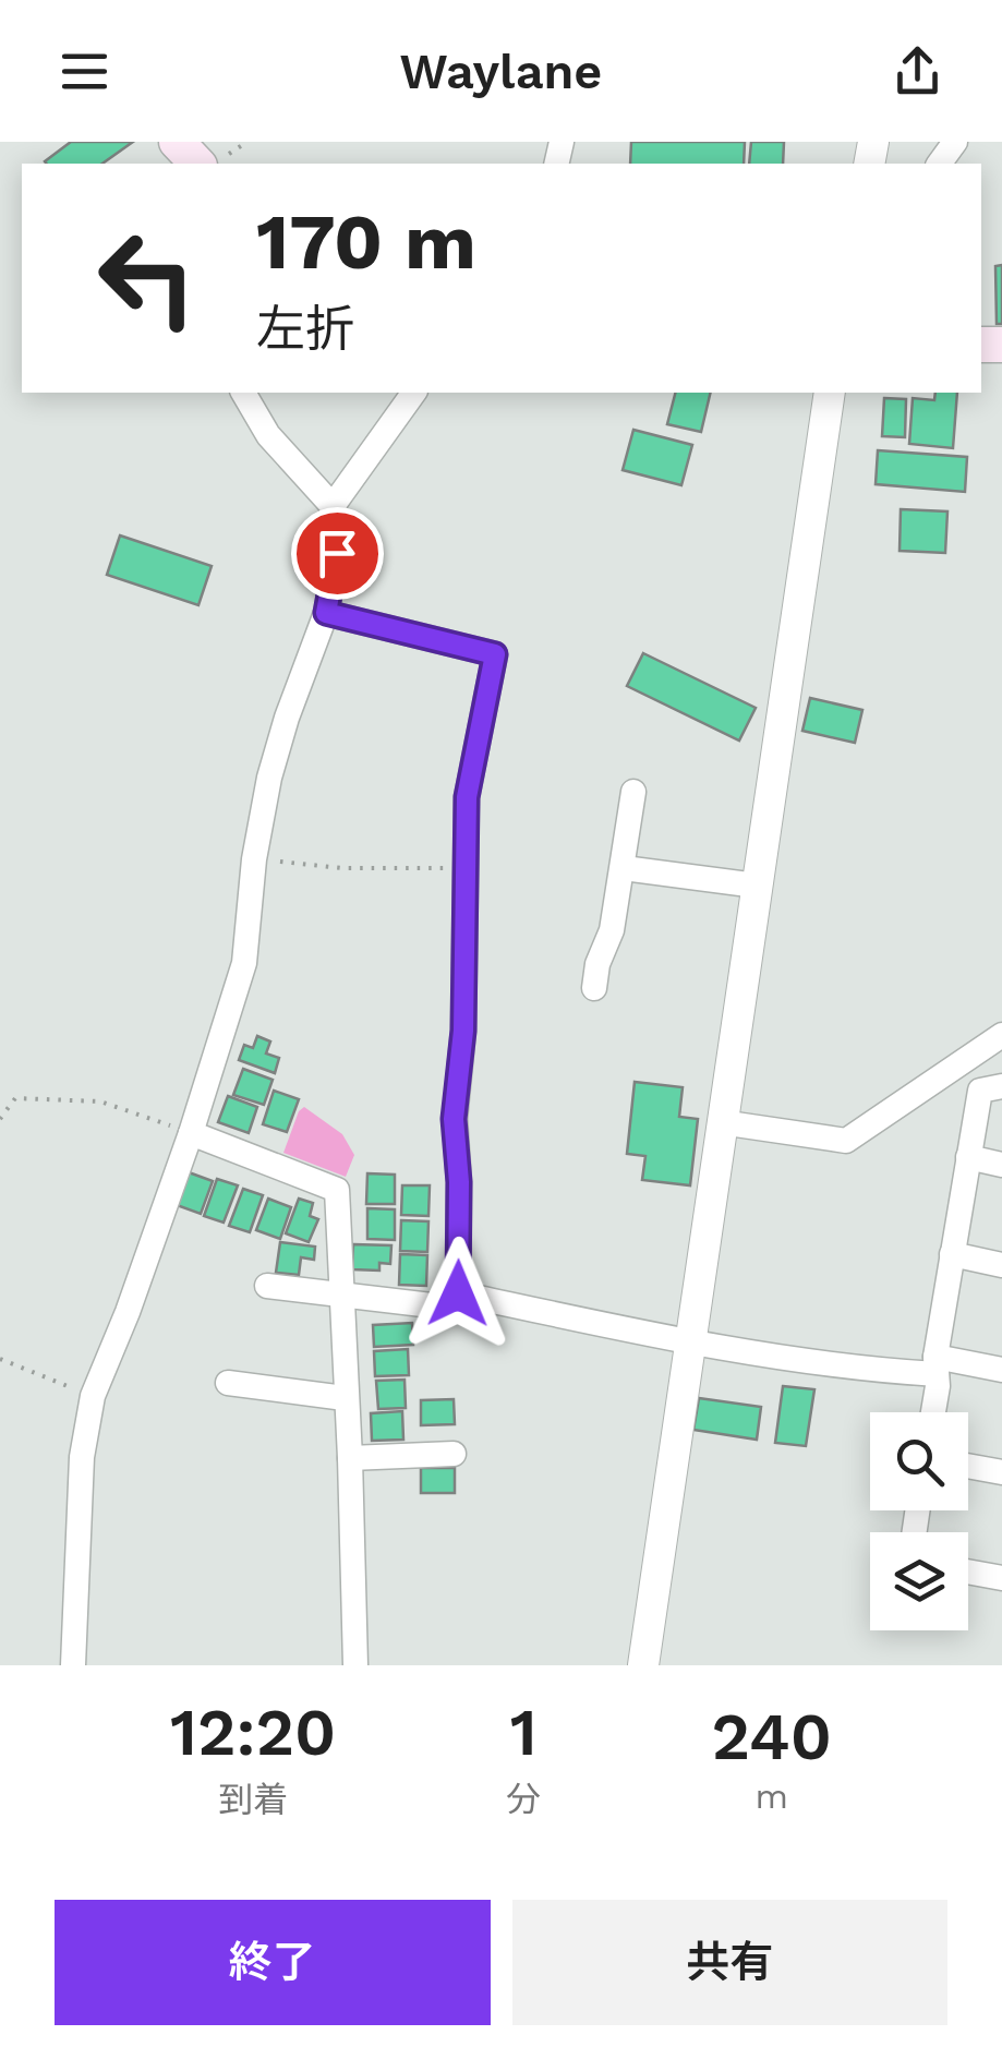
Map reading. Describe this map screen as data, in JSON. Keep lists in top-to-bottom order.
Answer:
{
  "page": {
    "header": "Waylane",
    "turn": ["170 m", "左折"],
    "eta": [
      "12:20",
      "到着",
      "1",
      "分",
      "240",
      "m"
    ],
    "buttons": ["終了", "共有"]
  }
}
